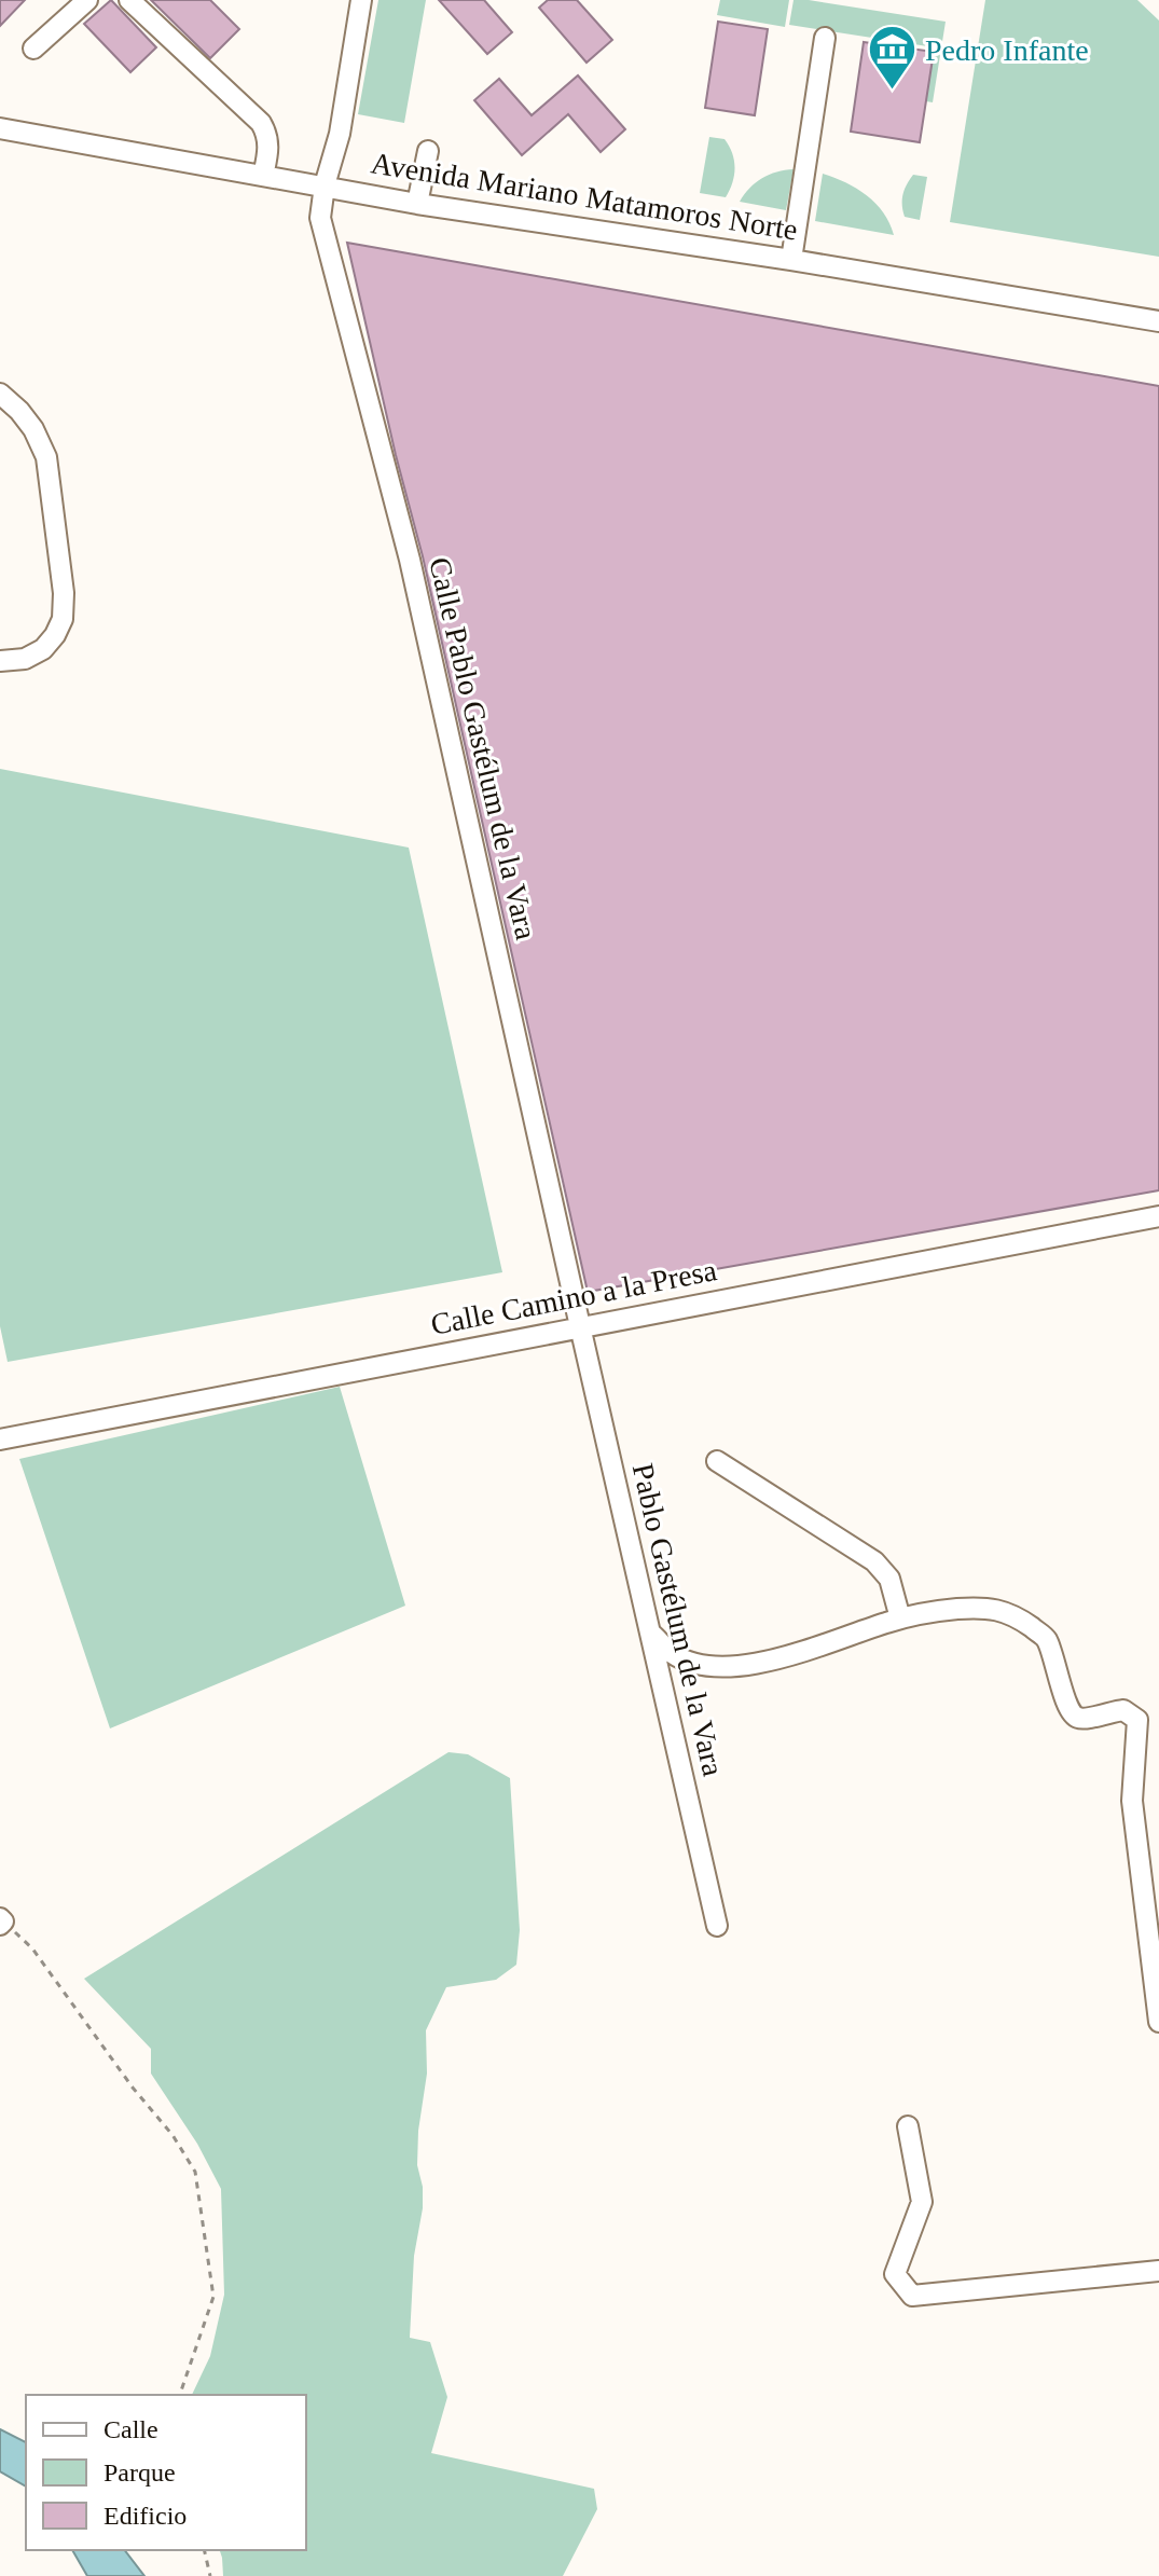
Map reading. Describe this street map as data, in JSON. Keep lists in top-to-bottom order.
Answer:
{
  "streets": {
    "street": [
      "Avenida Mariano Matamoros Norte",
      "Calle Pablo Gastélum de la Vara",
      "Calle Camino a la Presa",
      "Pablo Gastélum de la Vara"
    ]
  },
  "crossings": [
    ["Avenida Mariano Matamoros Norte", "Calle Pablo Gastélum de la Vara"],
    ["Calle Pablo Gastélum de la Vara", "Calle Camino a la Presa"],
    ["Calle Pablo Gastélum de la Vara", "Pablo Gastélum de la Vara"],
    ["Calle Camino a la Presa", "Pablo Gastélum de la Vara"]
  ],
  "places": {
    "museum": ["Pedro Infante"]
  },
  "legend": ["Calle", "Parque", "Edificio"]
}
